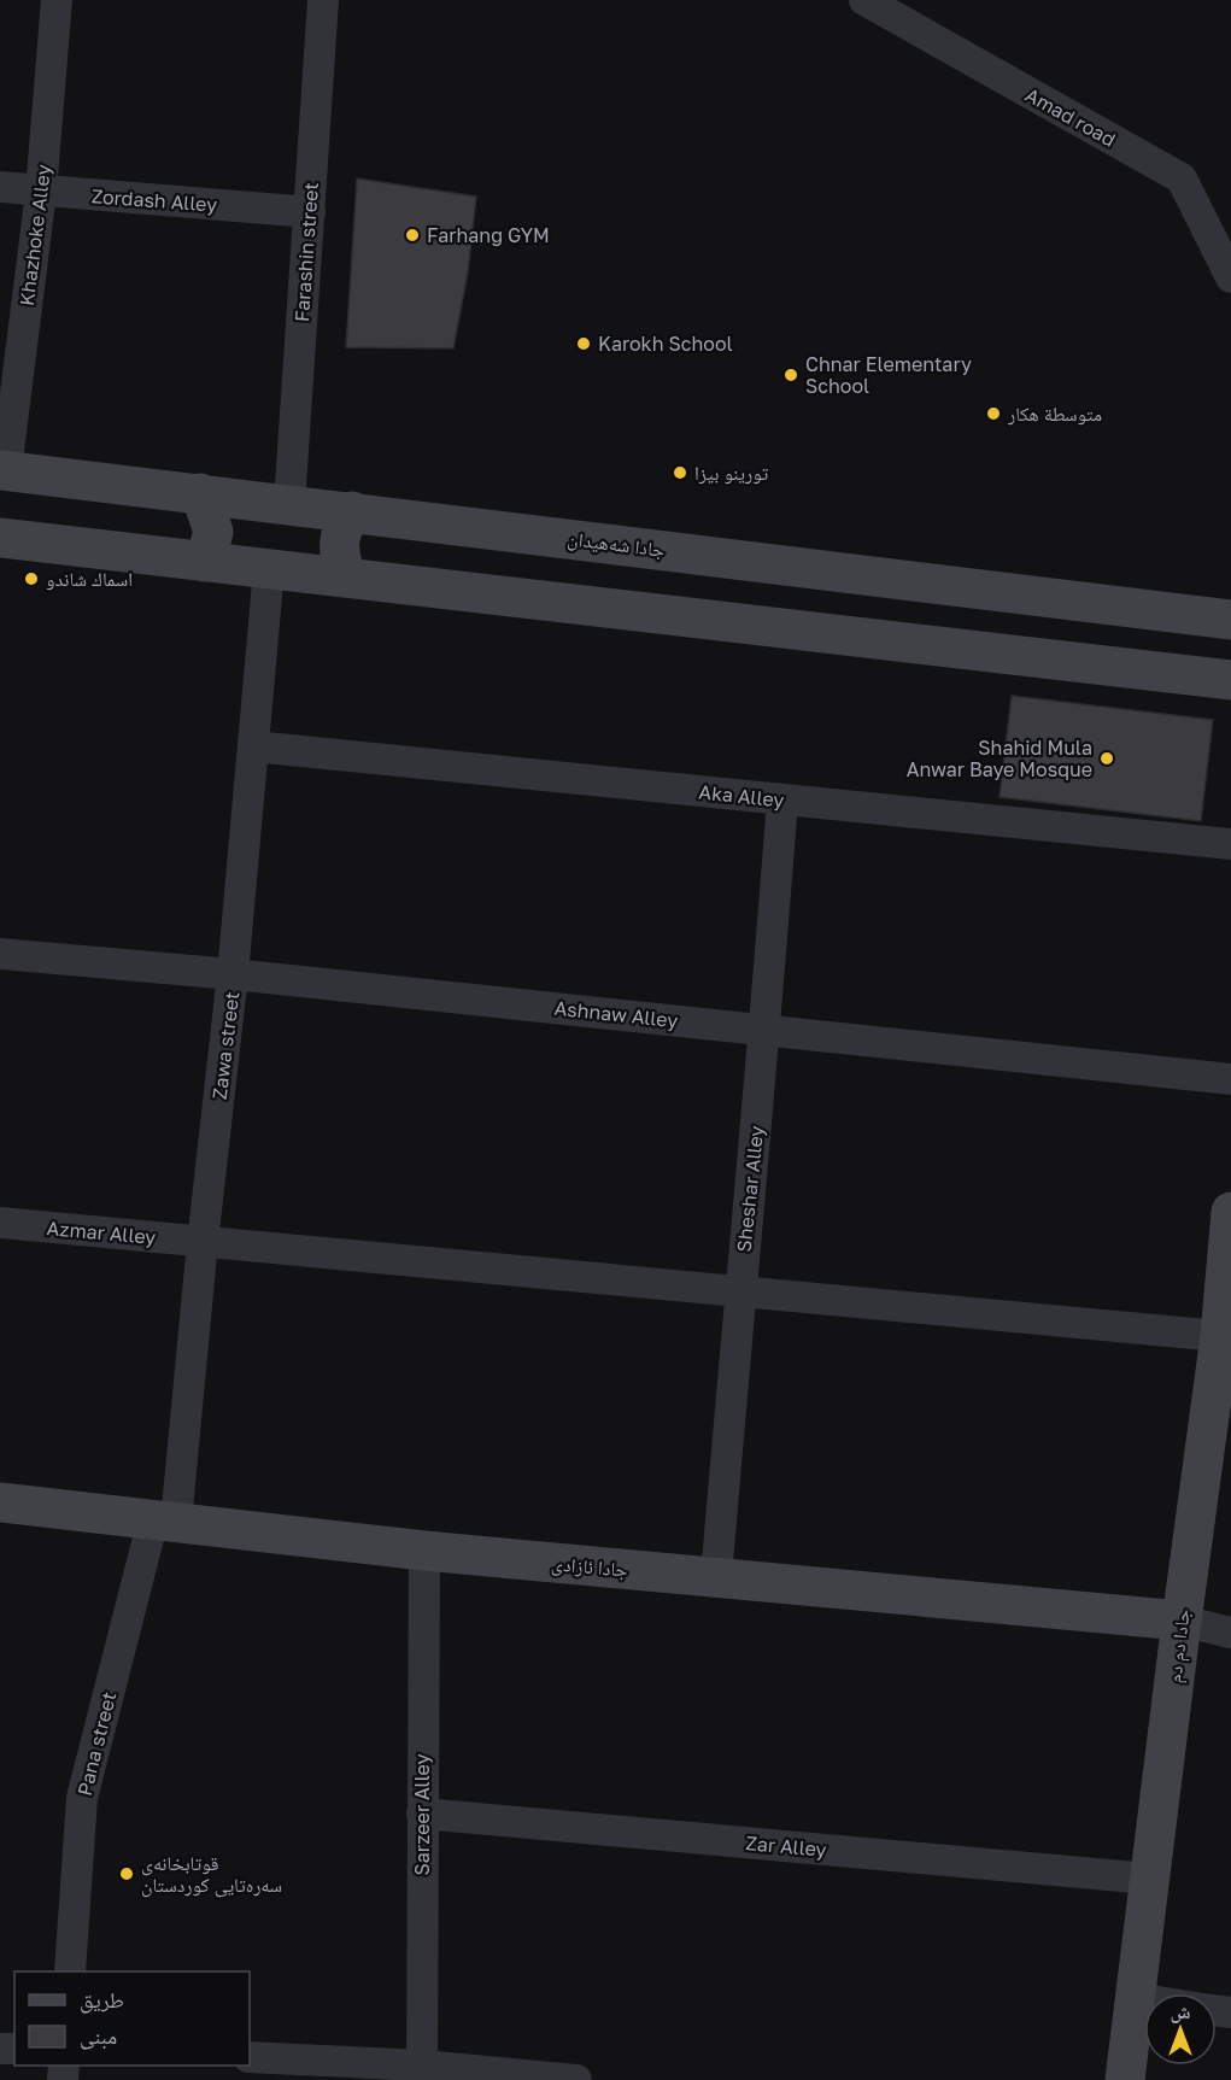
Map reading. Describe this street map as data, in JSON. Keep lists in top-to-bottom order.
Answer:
{
  "streets": {
    "main road": ["جادا شەهیدان", "جادا ئازادی", "جادا دم دم"],
    "street": [
      "Amad road",
      "Zordash Alley",
      "Khazhoke Alley",
      "Farashin street",
      "Aka Alley",
      "Ashnaw Alley",
      "Zawa street",
      "Sheshar Alley",
      "Azmar Alley",
      "Pana street",
      "Sarzeer Alley",
      "Zar Alley"
    ]
  },
  "crossings": [
    ["Zordash Alley", "Khazhoke Alley"],
    ["Zordash Alley", "Farashin street"],
    ["Khazhoke Alley", "جادا شەهیدان"],
    ["Farashin street", "جادا شەهیدان"],
    ["Aka Alley", "Zawa street"],
    ["Aka Alley", "Sheshar Alley"],
    ["Ashnaw Alley", "Zawa street"],
    ["Ashnaw Alley", "Sheshar Alley"],
    ["Zawa street", "Azmar Alley"],
    ["Zawa street", "جادا ئازادی"],
    ["Zawa street", "Pana street"],
    ["Sheshar Alley", "Azmar Alley"],
    ["Sheshar Alley", "جادا ئازادی"],
    ["Azmar Alley", "جادا دم دم"],
    ["جادا ئازادی", "جادا دم دم"],
    ["جادا ئازادی", "Pana street"],
    ["جادا ئازادی", "Sarzeer Alley"],
    ["جادا دم دم", "Zar Alley"],
    ["Sarzeer Alley", "Zar Alley"]
  ],
  "places": [
    "Farhang GYM",
    "Karokh School",
    "Chnar Elementary School",
    "متوسطة هكار",
    "تورينو بيزا",
    "اسماك شاندو",
    "Shahid Mula Anwar Baye Mosque",
    "قوتابخانەی سەرەتایی کوردستان"
  ],
  "legend": ["طريق", "مبنى"],
  "north": "top"
}
